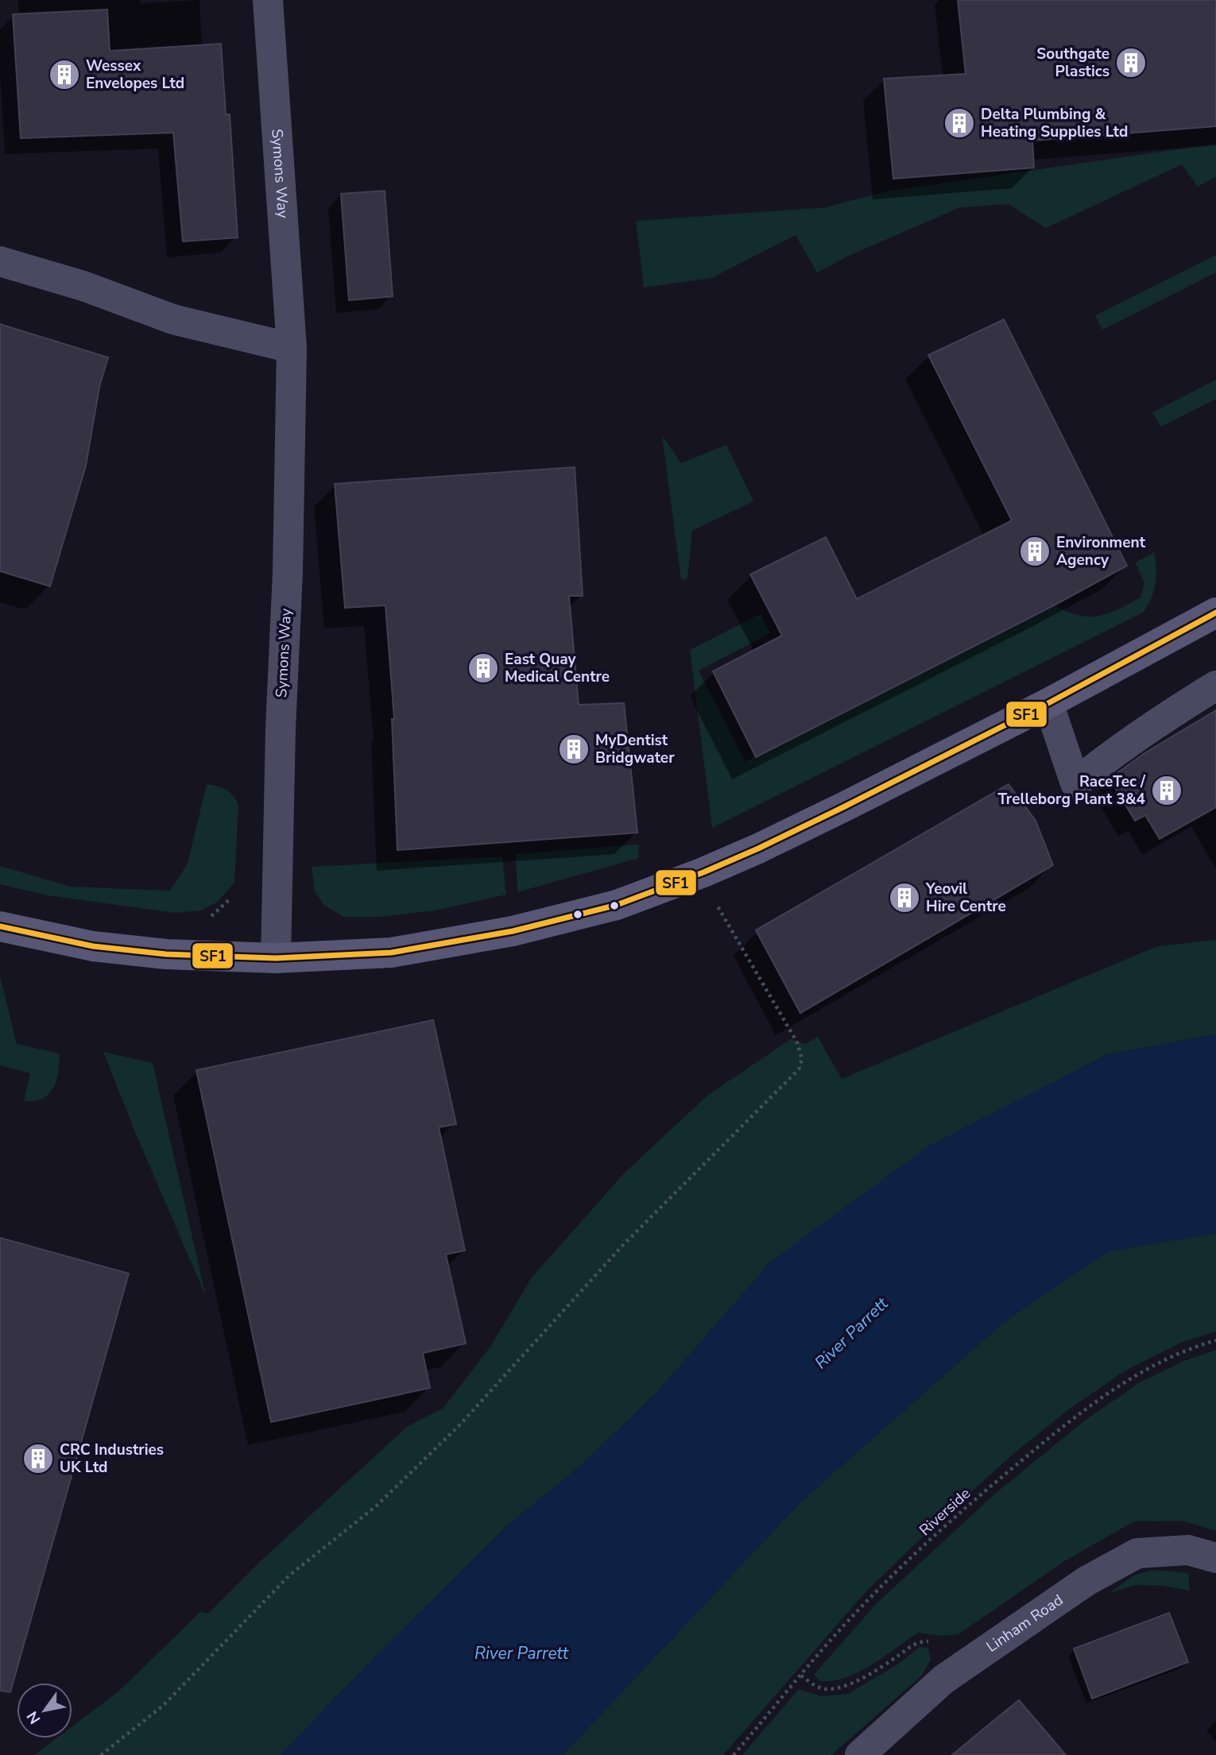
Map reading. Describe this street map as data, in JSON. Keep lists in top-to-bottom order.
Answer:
{
  "streets": {
    "street": ["Symons Way", "Linham Road"],
    "path": ["Riverside"]
  },
  "water": ["River Parrett"],
  "places": {
    "building": [
      "Southgate Plastics",
      "Wessex Envelopes Ltd",
      "Delta Plumbing & Heating Supplies Ltd",
      "Environment Agency",
      "East Quay Medical Centre",
      "MyDentist Bridgwater",
      "RaceTec / Trelleborg Plant 3&4",
      "Yeovil Hire Centre",
      "CRC Industries UK Ltd"
    ]
  },
  "lines": ["transit line SF1"],
  "north": "bottom left"
}
